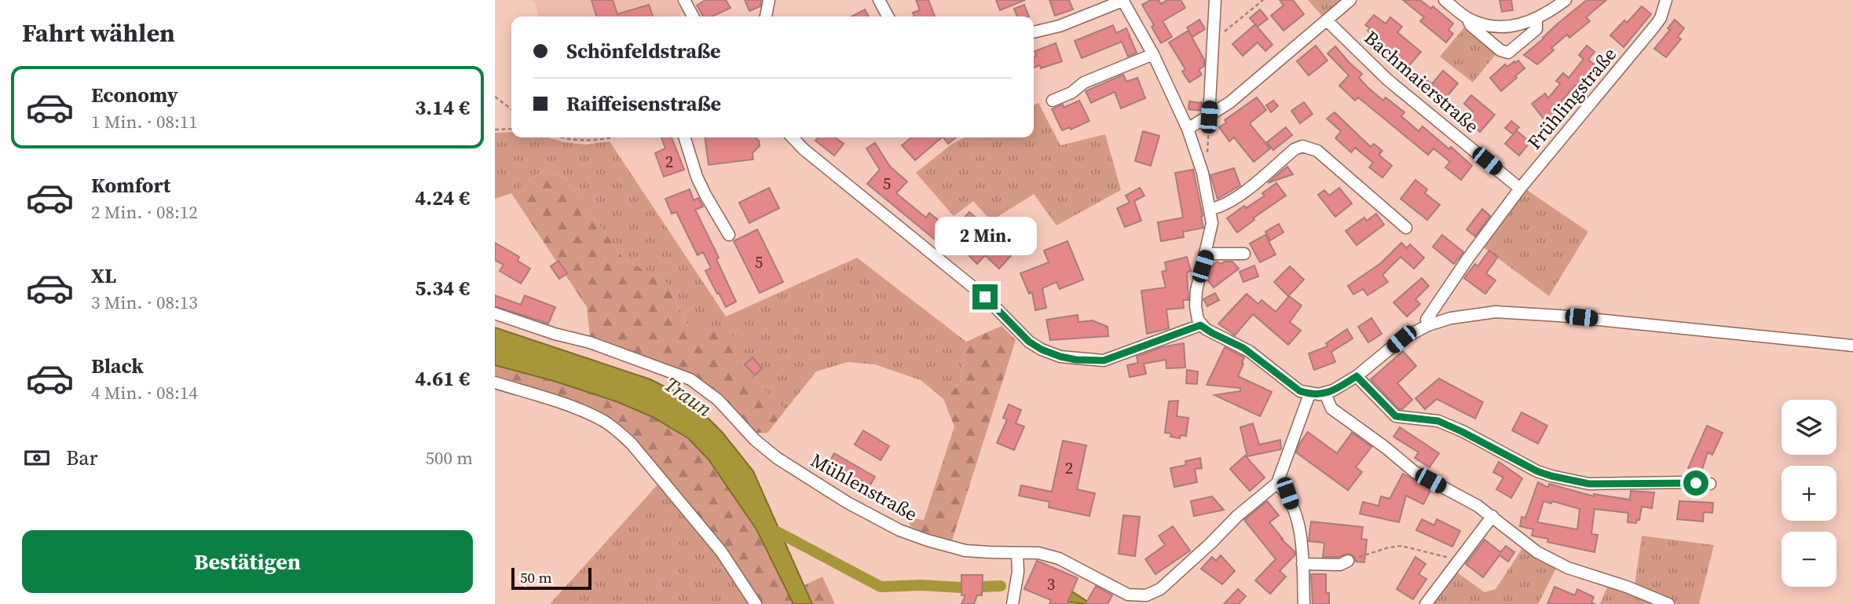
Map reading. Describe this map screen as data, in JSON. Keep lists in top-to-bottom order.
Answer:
{
  "streets": {
    "street": ["Bachmaierstraße", "Frühlingstraße", "Mühlenstraße"]
  },
  "crossings": [
    ["Bachmaierstraße", "Frühlingstraße"]
  ],
  "water": ["Traun"],
  "house_numbers": [
    "2",
    "5",
    "5",
    "2",
    "3"
  ],
  "scale_bar": "50 m",
  "page": {
    "heading": "Fahrt wählen",
    "banner": ["Schönfeldstraße", "Raiffeisenstraße"],
    "list": [
      {
        "name": "Economy",
        "note": "1 Min. · 08:11",
        "value": "3.14 €"
      },
      {
        "name": "Komfort",
        "note": "2 Min. · 08:12",
        "value": "4.24 €"
      },
      {
        "name": "XL",
        "note": "3 Min. · 08:13",
        "value": "5.34 €"
      },
      {
        "name": "Black",
        "note": "4 Min. · 08:14",
        "value": "4.61 €"
      }
    ],
    "bubble": "2 Min.",
    "map_buttons": ["+", "−"],
    "pay": ["Bar", "500 m"],
    "buttons": "Bestätigen",
    "scale": "50 m"
  }
}
